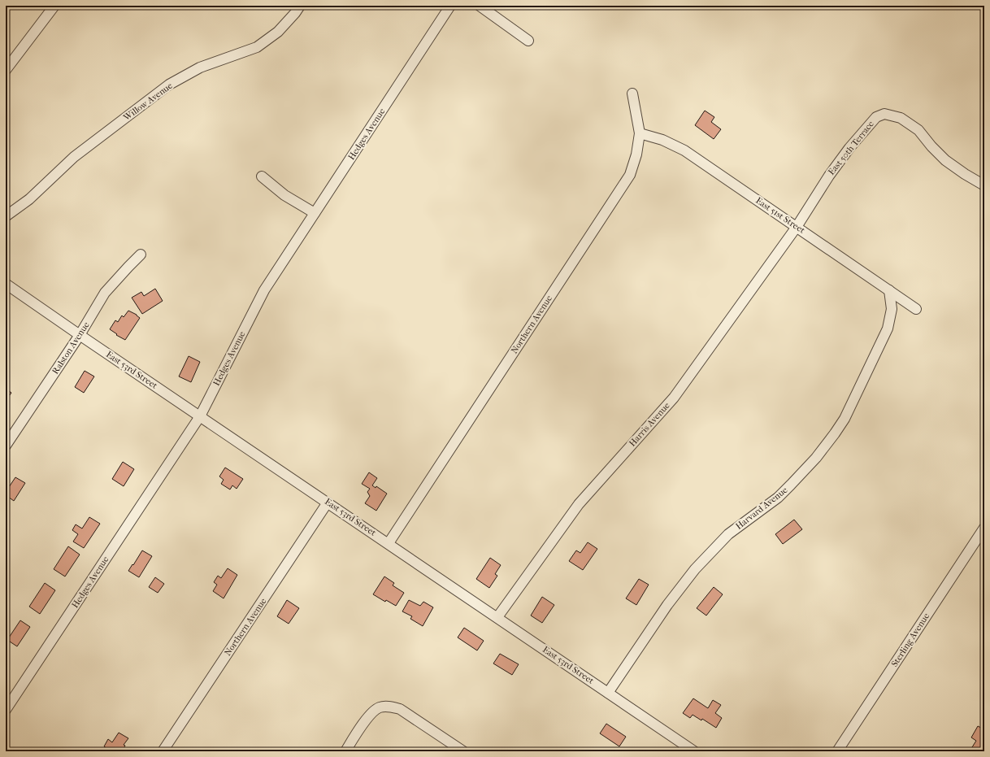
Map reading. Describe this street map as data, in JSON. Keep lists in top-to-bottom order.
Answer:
{
  "streets": {
    "street": [
      "Willow Avenue",
      "Hedges Avenue",
      "East 50th Terrace",
      "East 51st Street",
      "Northern Avenue",
      "Ralston Avenue",
      "East 53rd Street",
      "Harris Avenue",
      "Harvard Avenue",
      "Sterling Avenue"
    ]
  },
  "crossings": [
    ["Hedges Avenue", "East 53rd Street"],
    ["East 50th Terrace", "East 51st Street"],
    ["East 50th Terrace", "Harris Avenue"],
    ["East 51st Street", "Northern Avenue"],
    ["East 51st Street", "Harris Avenue"],
    ["East 51st Street", "Harvard Avenue"],
    ["Northern Avenue", "East 53rd Street"],
    ["Ralston Avenue", "East 53rd Street"],
    ["East 53rd Street", "Harris Avenue"],
    ["East 53rd Street", "Harvard Avenue"]
  ]
}
